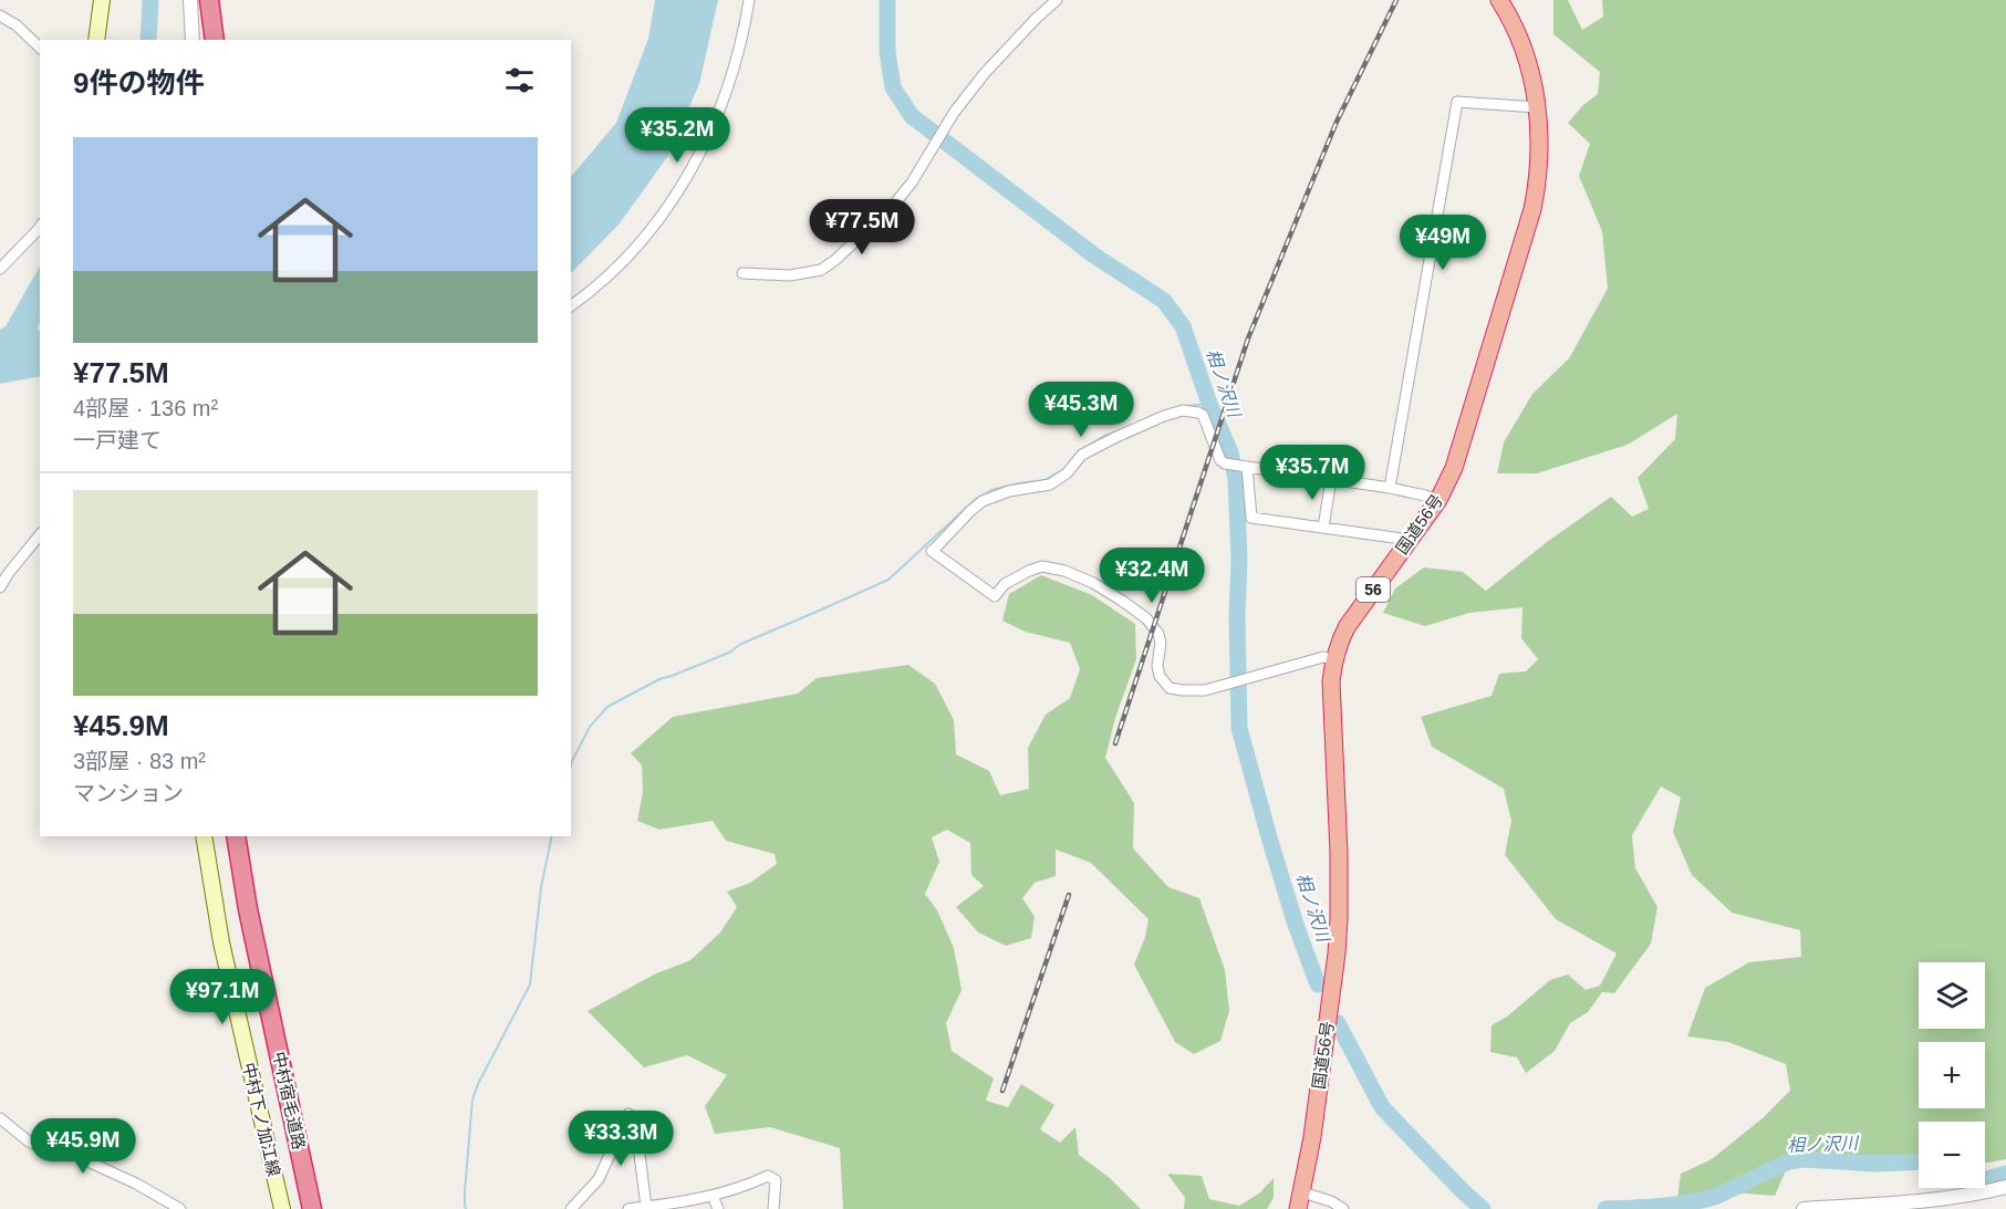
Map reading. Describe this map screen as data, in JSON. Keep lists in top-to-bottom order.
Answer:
{
  "streets": {
    "highway": ["国道56号", "56", "中村宿毛道路"],
    "main road": ["中村下ノ加江線"]
  },
  "water": ["相ノ沢川"],
  "page": {
    "heading": "9件の物件",
    "price": [
      "¥35.2M",
      "¥77.5M",
      "¥49M",
      "¥45.3M",
      "¥35.7M",
      "¥32.4M",
      "¥97.1M",
      "¥33.3M",
      "¥45.9M"
    ],
    "list": [
      {
        "name": "¥77.5M",
        "note": "4部屋 · 136 m² · 一戸建て"
      },
      {
        "name": "¥45.9M",
        "note": "3部屋 · 83 m² · マンション"
      }
    ],
    "map_buttons": ["+", "−"]
  }
}
